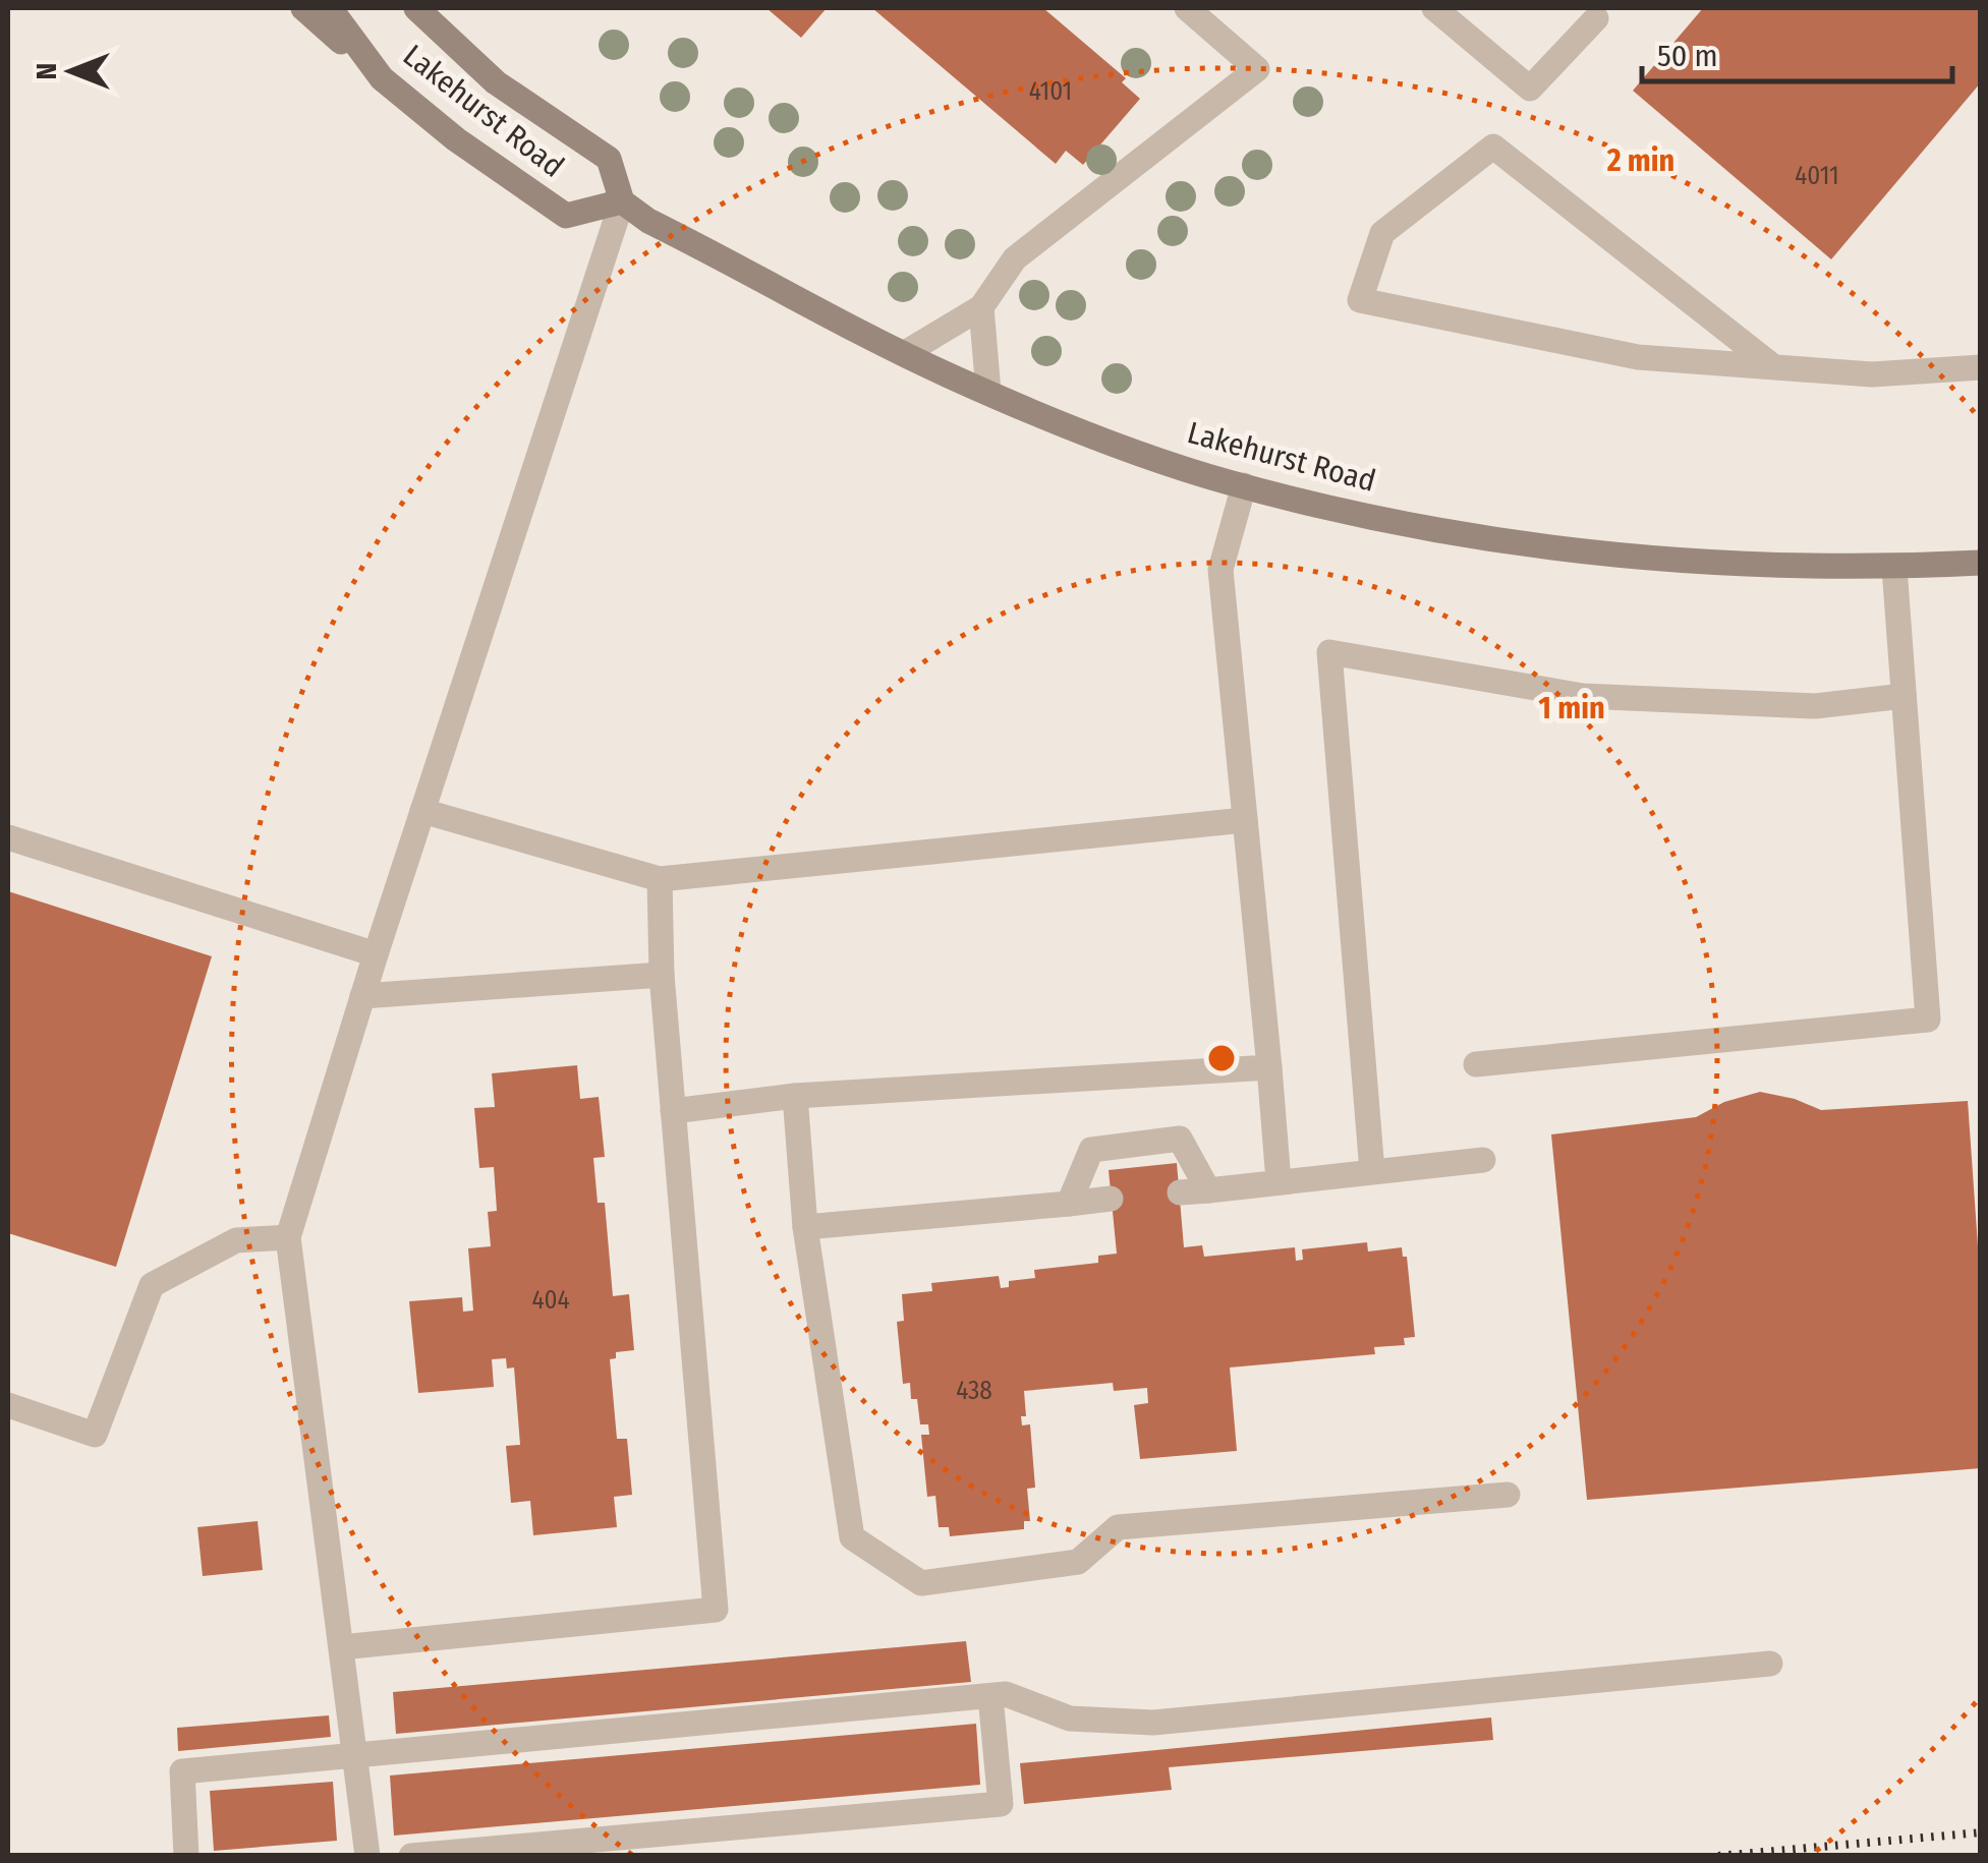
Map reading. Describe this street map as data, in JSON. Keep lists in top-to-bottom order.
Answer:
{
  "streets": {
    "street": ["Lakehurst Road"]
  },
  "house_numbers": [
    "4101",
    "4011",
    "404",
    "438"
  ],
  "scale_bar": "50 m",
  "north": "left",
  "rings": ["2 min", "1 min"]
}
